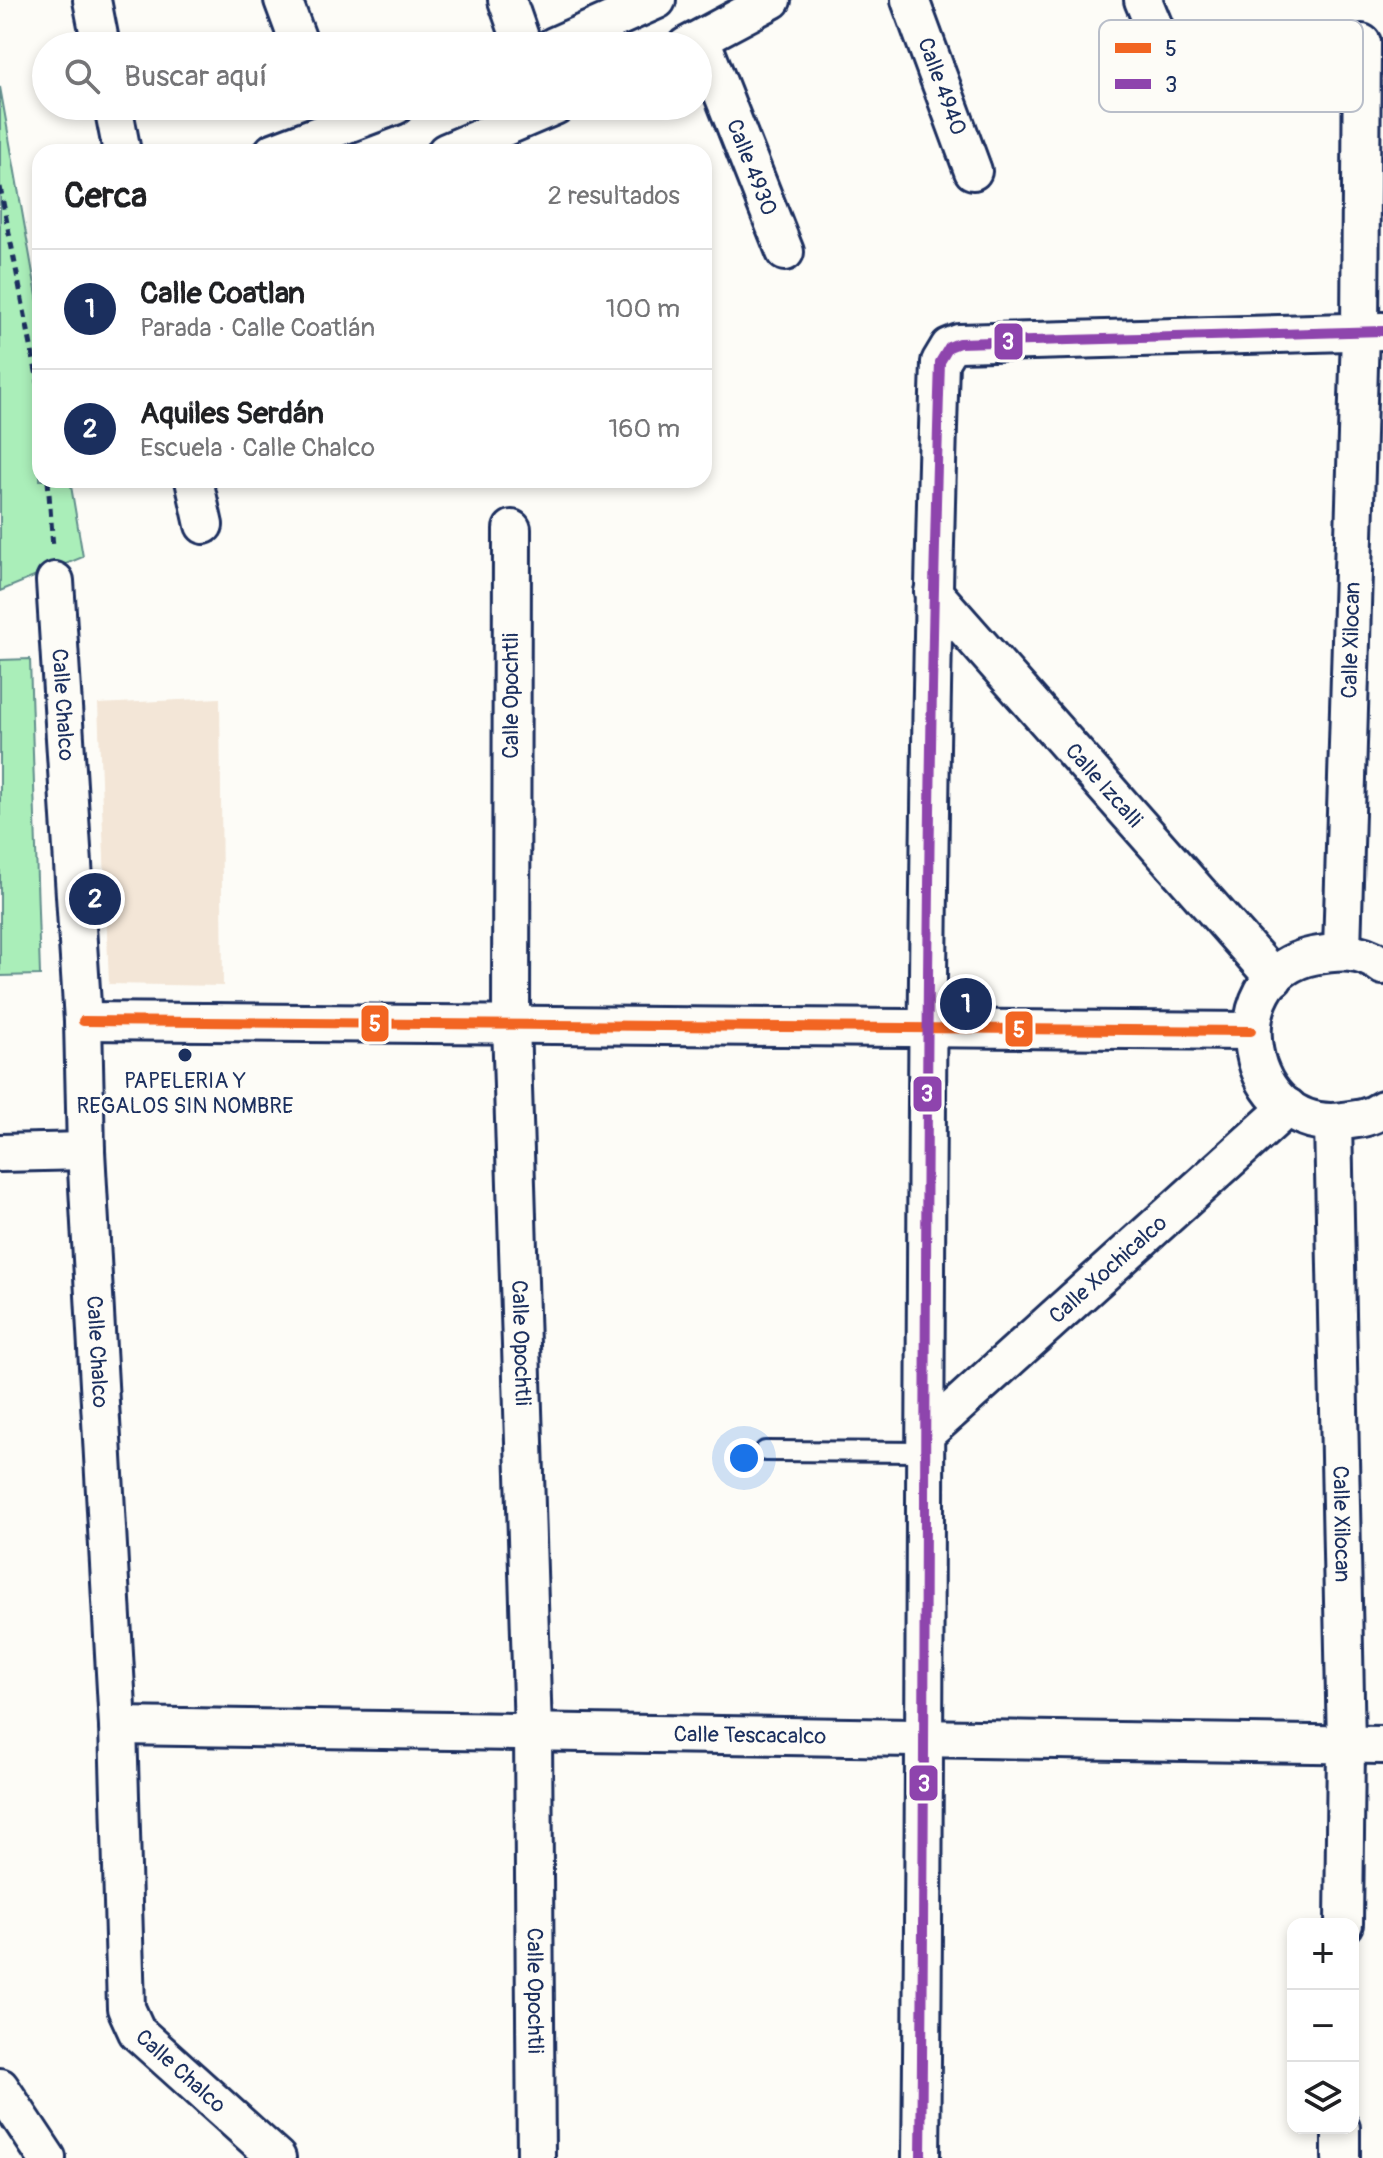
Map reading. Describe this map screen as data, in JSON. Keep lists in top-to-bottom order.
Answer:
{
  "streets": {
    "street": [
      "Calle 4940",
      "Calle 4930",
      "Calle Xilocan",
      "Calle Opochtli",
      "Calle Chalco",
      "Calle Izcalli",
      "Calle Xochicalco",
      "Calle Tescacalco"
    ]
  },
  "crossings": [
    ["Calle Xilocan", "Calle Tescacalco"],
    ["Calle Opochtli", "Calle Tescacalco"],
    ["Calle Chalco", "Calle Tescacalco"]
  ],
  "places": ["PAPELERIA Y REGALOS SIN NOMBRE"],
  "lines": ["transit line 3", "transit line 5"],
  "legend": ["5", "3"],
  "page": {
    "search": "Buscar aquí",
    "heading": ["Cerca", "2 resultados"],
    "list": [
      {
        "mark": "1",
        "name": "Calle Coatlan",
        "note": "Parada · Calle Coatlán",
        "value": "100 m"
      },
      {
        "mark": "2",
        "name": "Aquiles Serdán",
        "note": "Escuela · Calle Chalco",
        "value": "160 m"
      }
    ],
    "pins": ["2", "1"],
    "map_buttons": ["+", "−"]
  }
}
